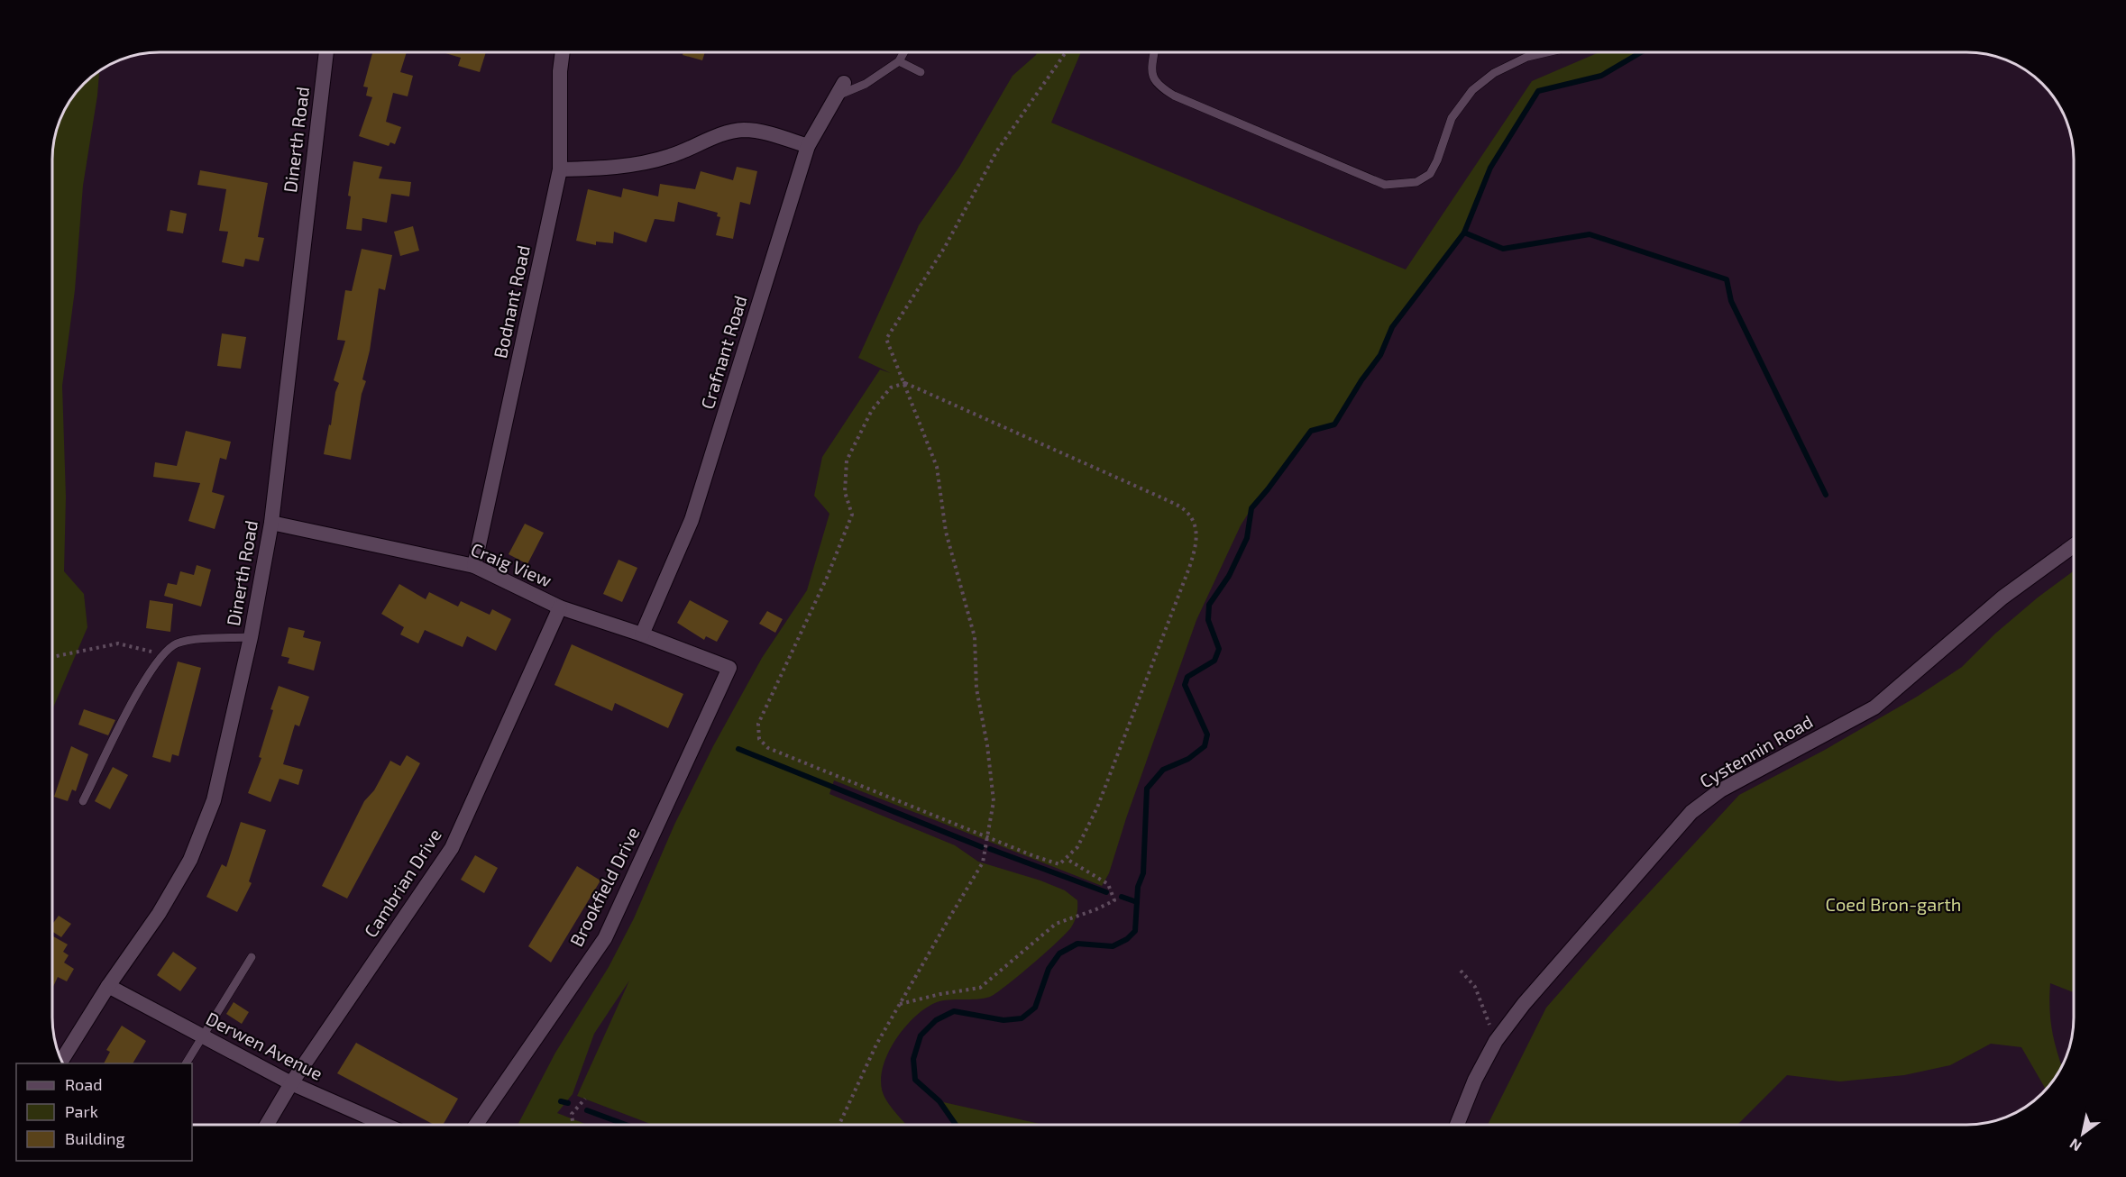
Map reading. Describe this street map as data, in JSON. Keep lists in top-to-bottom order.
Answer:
{
  "streets": {
    "street": [
      "Dinerth Road",
      "Bodnant Road",
      "Crafnant Road",
      "Craig View",
      "Cystennin Road",
      "Cambrian Drive",
      "Brookfield Drive",
      "Derwen Avenue"
    ]
  },
  "crossings": [
    ["Dinerth Road", "Craig View"],
    ["Dinerth Road", "Derwen Avenue"],
    ["Bodnant Road", "Craig View"],
    ["Crafnant Road", "Craig View"],
    ["Craig View", "Cambrian Drive"],
    ["Craig View", "Brookfield Drive"],
    ["Cambrian Drive", "Derwen Avenue"]
  ],
  "parks": ["Coed Bron-garth"],
  "legend": ["Road", "Park", "Building"],
  "north": "bottom left"
}
